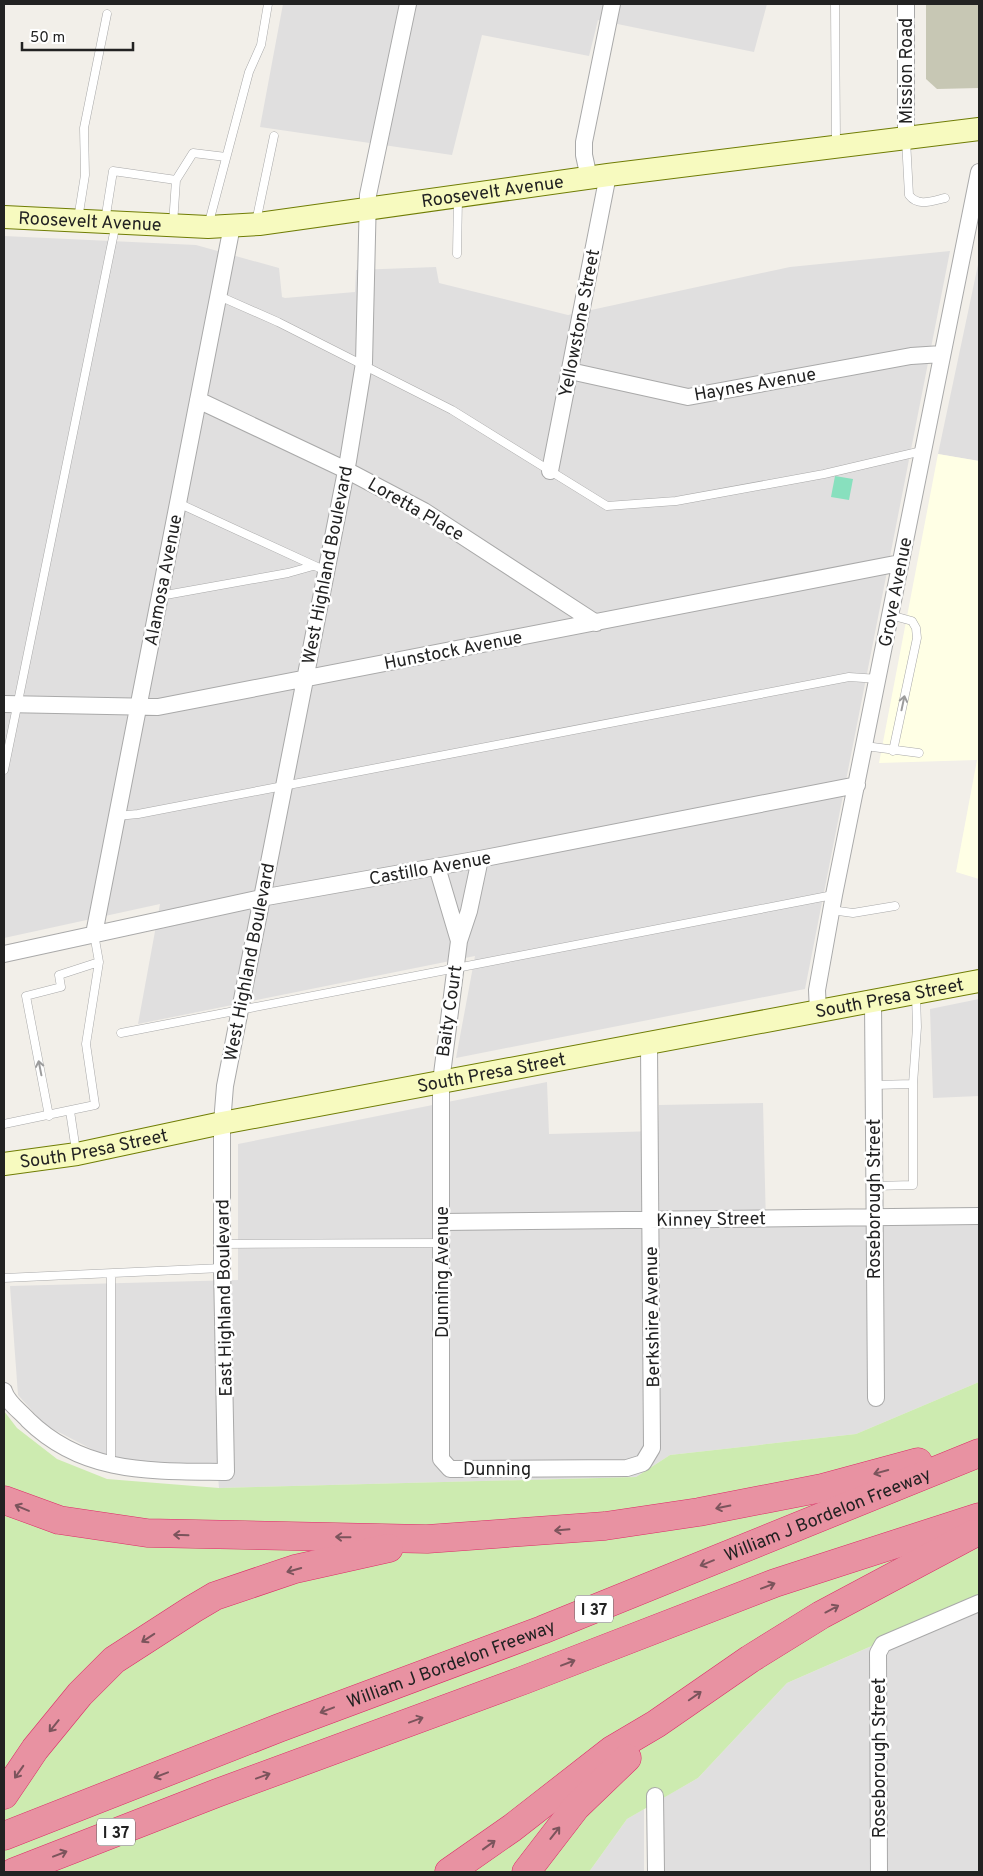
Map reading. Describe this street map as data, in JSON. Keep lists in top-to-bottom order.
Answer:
{
  "streets": {
    "highway": ["William J Bordelon Freeway", "I 37"],
    "main road": ["Roosevelt Avenue", "South Presa Street"],
    "street": [
      "Mission Road",
      "Yellowstone Street",
      "Haynes Avenue",
      "Loretta Place",
      "West Highland Boulevard",
      "Alamosa Avenue",
      "Grove Avenue",
      "Hunstock Avenue",
      "Castillo Avenue",
      "Baity Court",
      "Roseborough Street",
      "Kinney Street",
      "Dunning Avenue",
      "East Highland Boulevard",
      "Berkshire Avenue",
      "Dunning"
    ]
  },
  "crossings": [
    ["Mission Road", "Roosevelt Avenue"],
    ["Roosevelt Avenue", "Yellowstone Street"],
    ["Roosevelt Avenue", "West Highland Boulevard"],
    ["Roosevelt Avenue", "Alamosa Avenue"],
    ["Yellowstone Street", "Haynes Avenue"],
    ["Haynes Avenue", "Grove Avenue"],
    ["Loretta Place", "West Highland Boulevard"],
    ["Loretta Place", "Alamosa Avenue"],
    ["Loretta Place", "Hunstock Avenue"],
    ["West Highland Boulevard", "Hunstock Avenue"],
    ["West Highland Boulevard", "Castillo Avenue"],
    ["West Highland Boulevard", "South Presa Street"],
    ["West Highland Boulevard", "East Highland Boulevard"],
    ["Alamosa Avenue", "Hunstock Avenue"],
    ["Alamosa Avenue", "Castillo Avenue"],
    ["Grove Avenue", "Hunstock Avenue"],
    ["Grove Avenue", "Castillo Avenue"],
    ["Grove Avenue", "South Presa Street"],
    ["Castillo Avenue", "Baity Court"],
    ["South Presa Street", "Baity Court"],
    ["South Presa Street", "Roseborough Street"],
    ["South Presa Street", "Dunning Avenue"],
    ["South Presa Street", "East Highland Boulevard"],
    ["South Presa Street", "Berkshire Avenue"],
    ["Baity Court", "Dunning Avenue"],
    ["Roseborough Street", "Kinney Street"],
    ["Kinney Street", "Dunning Avenue"],
    ["Kinney Street", "Berkshire Avenue"],
    ["Dunning Avenue", "Dunning"],
    ["Berkshire Avenue", "Dunning"]
  ],
  "scale_bar": "50 m"
}
